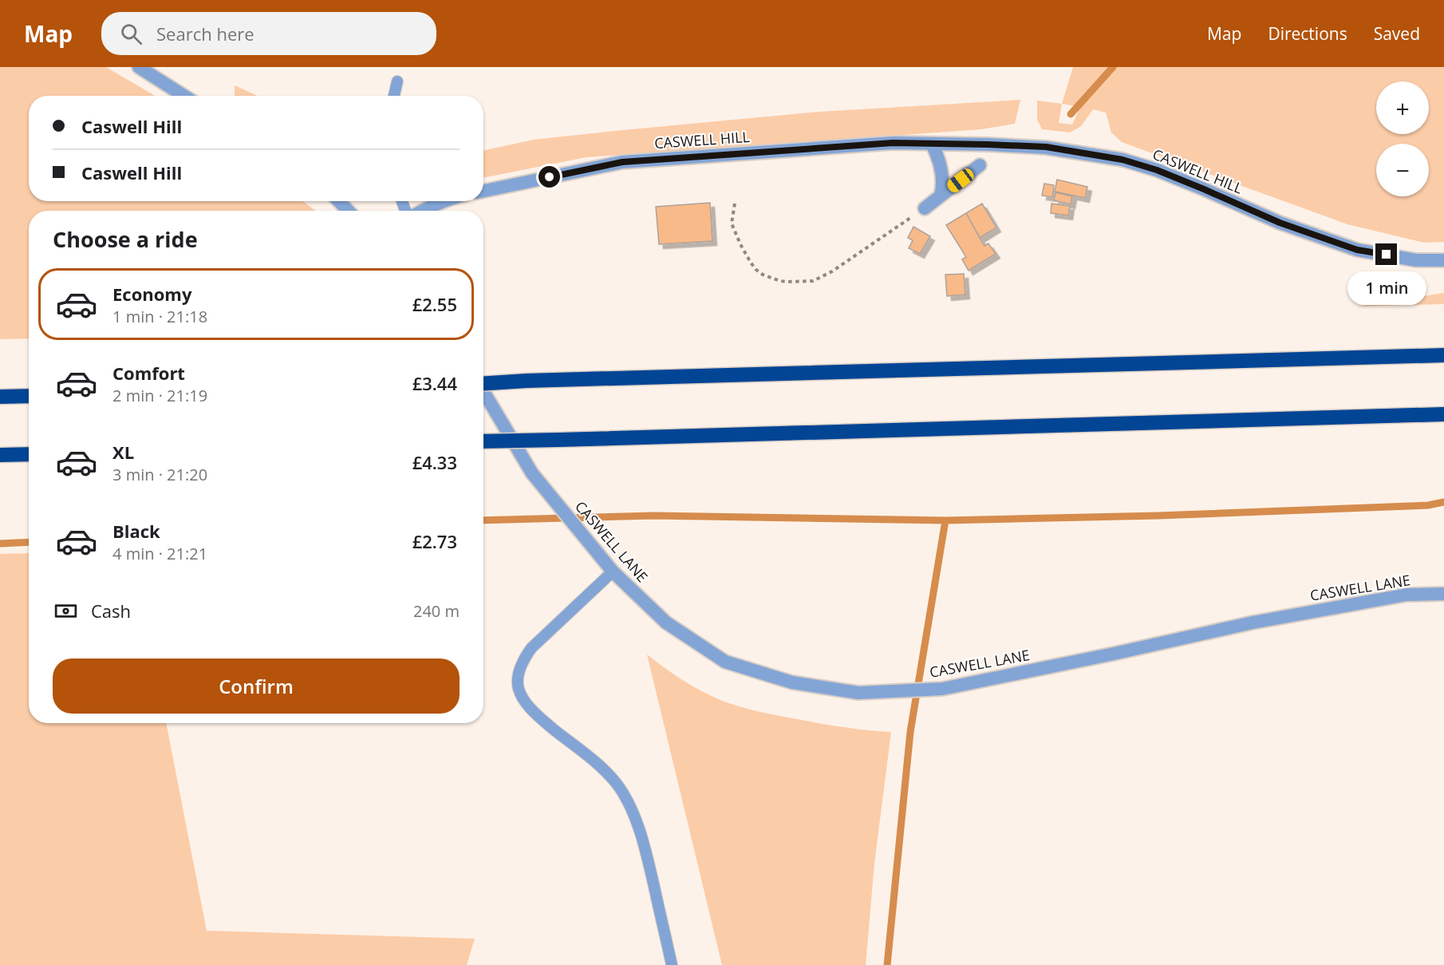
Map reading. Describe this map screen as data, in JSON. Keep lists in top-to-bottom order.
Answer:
{
  "streets": {
    "street": ["CASWELL HILL", "CASWELL LANE"]
  },
  "page": {
    "header": "Map",
    "search": "Search here",
    "nav": ["Map", "Directions", "Saved"],
    "map_buttons": ["+", "−"],
    "banner": ["Caswell Hill", "Caswell Hill"],
    "heading": "Choose a ride",
    "list": [
      {
        "name": "Economy",
        "note": "1 min · 21:18",
        "value": "£2.55"
      },
      {
        "name": "Comfort",
        "note": "2 min · 21:19",
        "value": "£3.44"
      },
      {
        "name": "XL",
        "note": "3 min · 21:20",
        "value": "£4.33"
      },
      {
        "name": "Black",
        "note": "4 min · 21:21",
        "value": "£2.73"
      }
    ],
    "bubble": "1 min",
    "pay": ["Cash", "240 m"],
    "buttons": "Confirm"
  }
}
